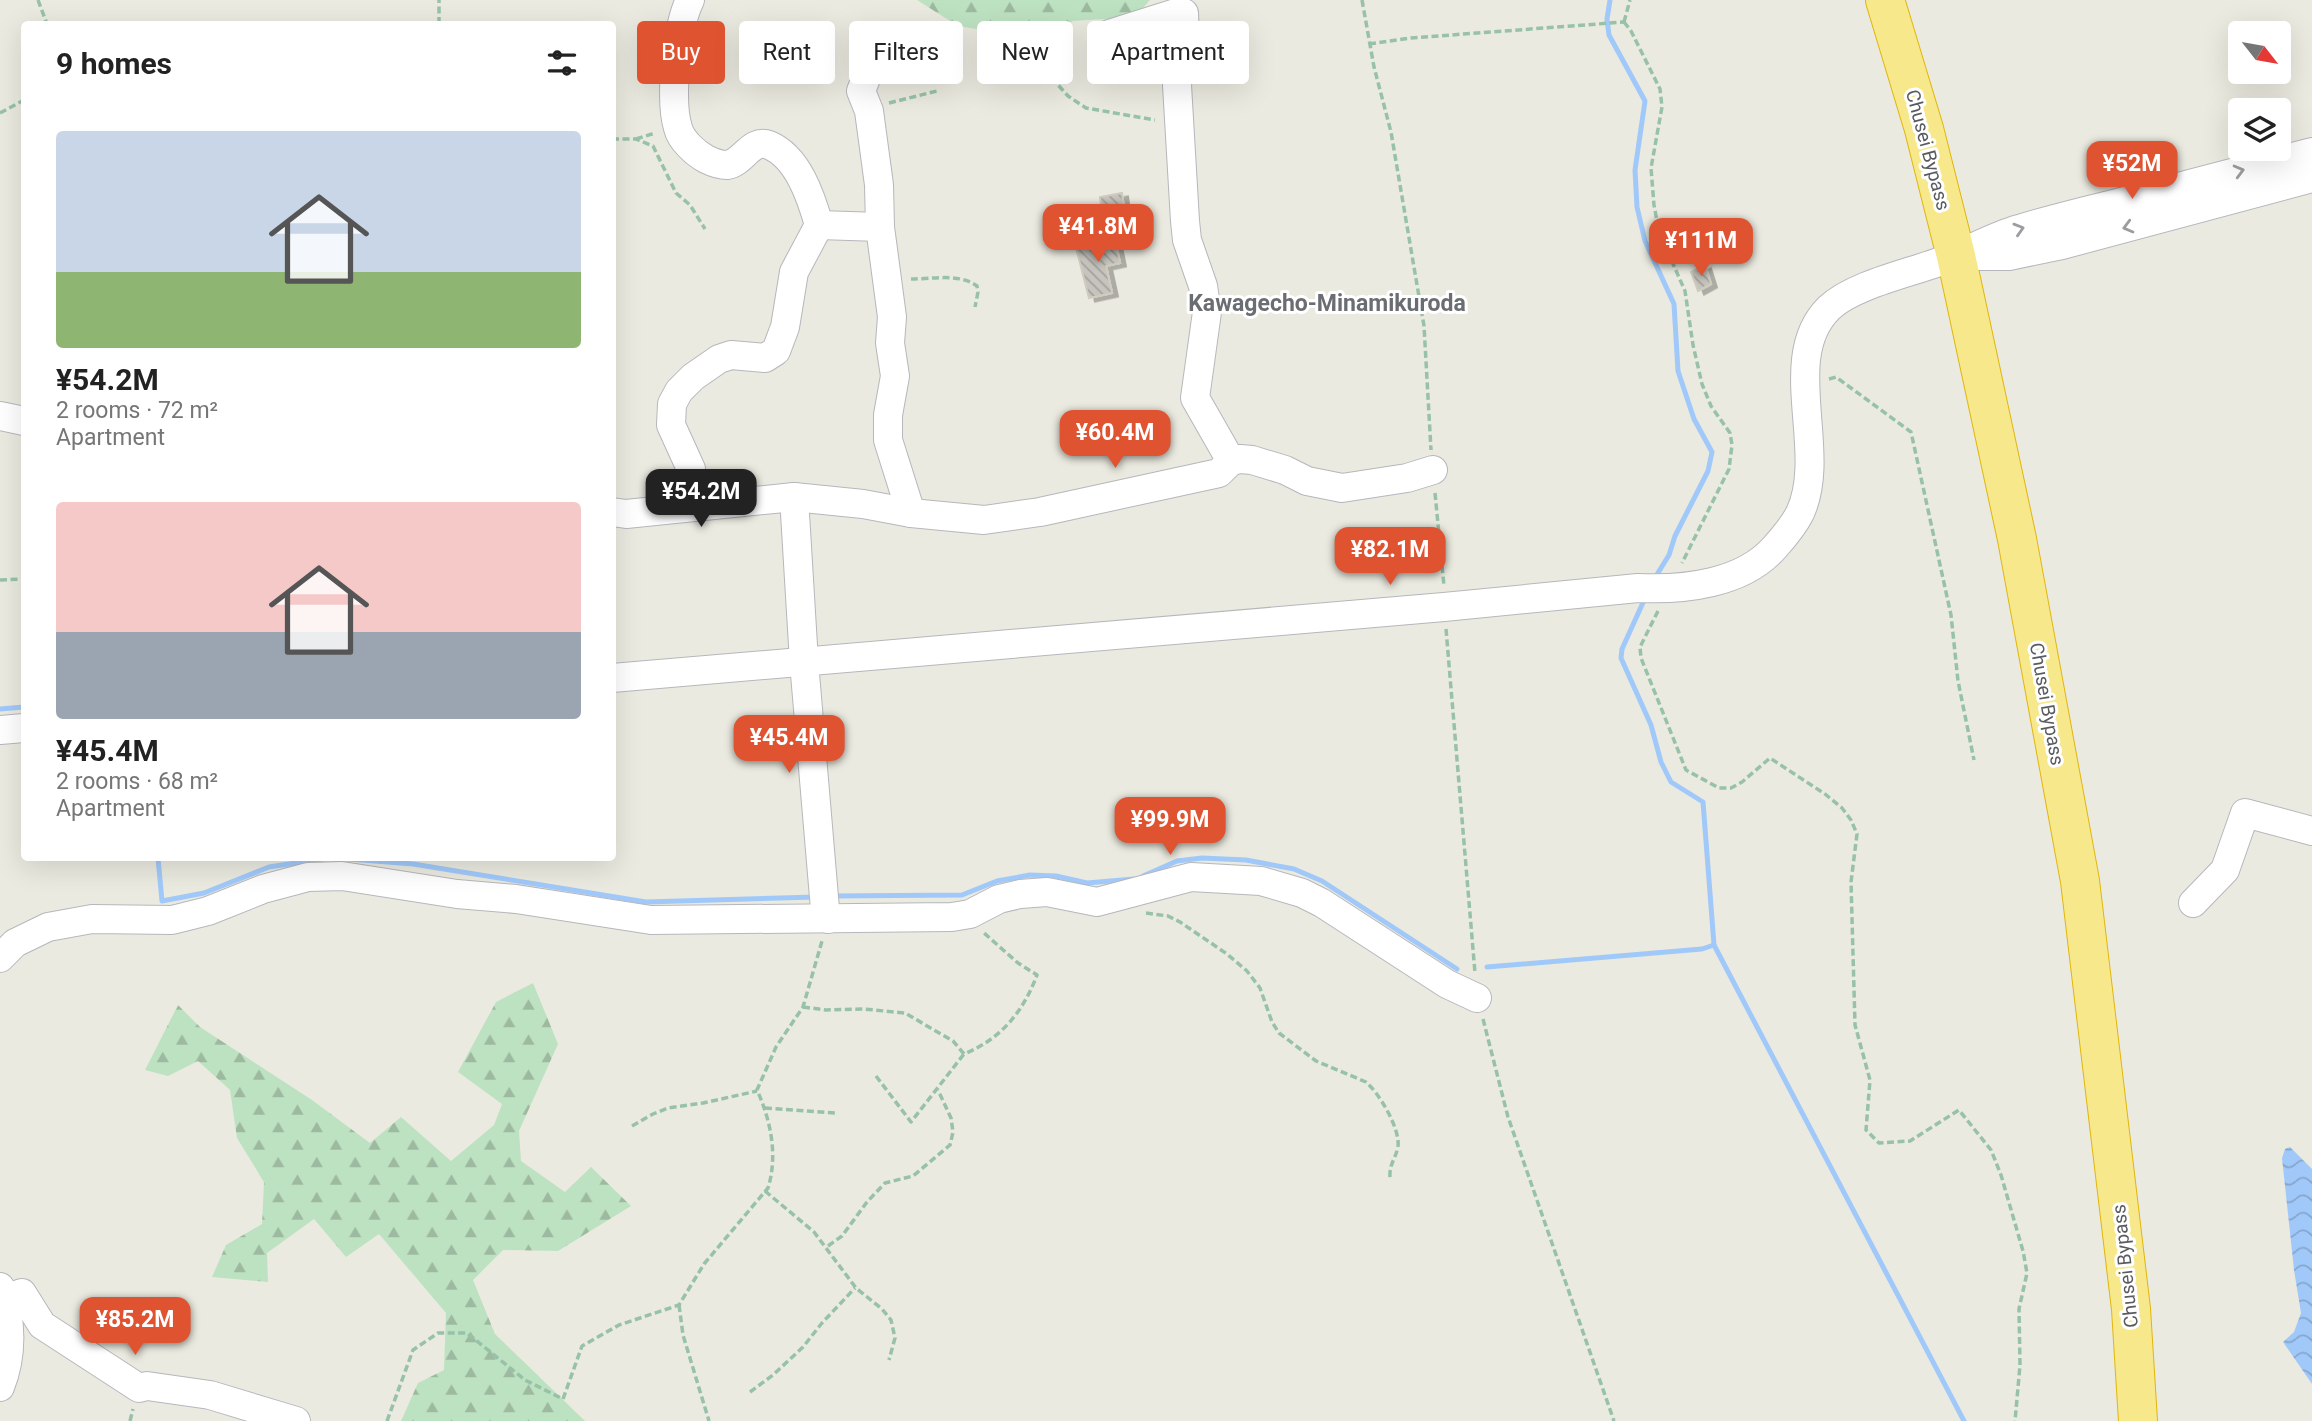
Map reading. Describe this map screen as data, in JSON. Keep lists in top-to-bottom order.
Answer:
{
  "streets": {
    "highway": ["Chusei Bypass"]
  },
  "districts": ["Kawagecho-Minamikuroda"],
  "north": "bottom right",
  "page": {
    "chip": [
      "Buy",
      "Rent",
      "Filters",
      "New",
      "Apartment"
    ],
    "heading": "9 homes",
    "list": [
      {
        "name": "¥54.2M",
        "note": "2 rooms · 72 m² · Apartment"
      },
      {
        "name": "¥45.4M",
        "note": "2 rooms · 68 m² · Apartment"
      }
    ],
    "price": [
      "¥52M",
      "¥41.8M",
      "¥111M",
      "¥60.4M",
      "¥54.2M",
      "¥82.1M",
      "¥45.4M",
      "¥99.9M",
      "¥85.2M"
    ]
  }
}
